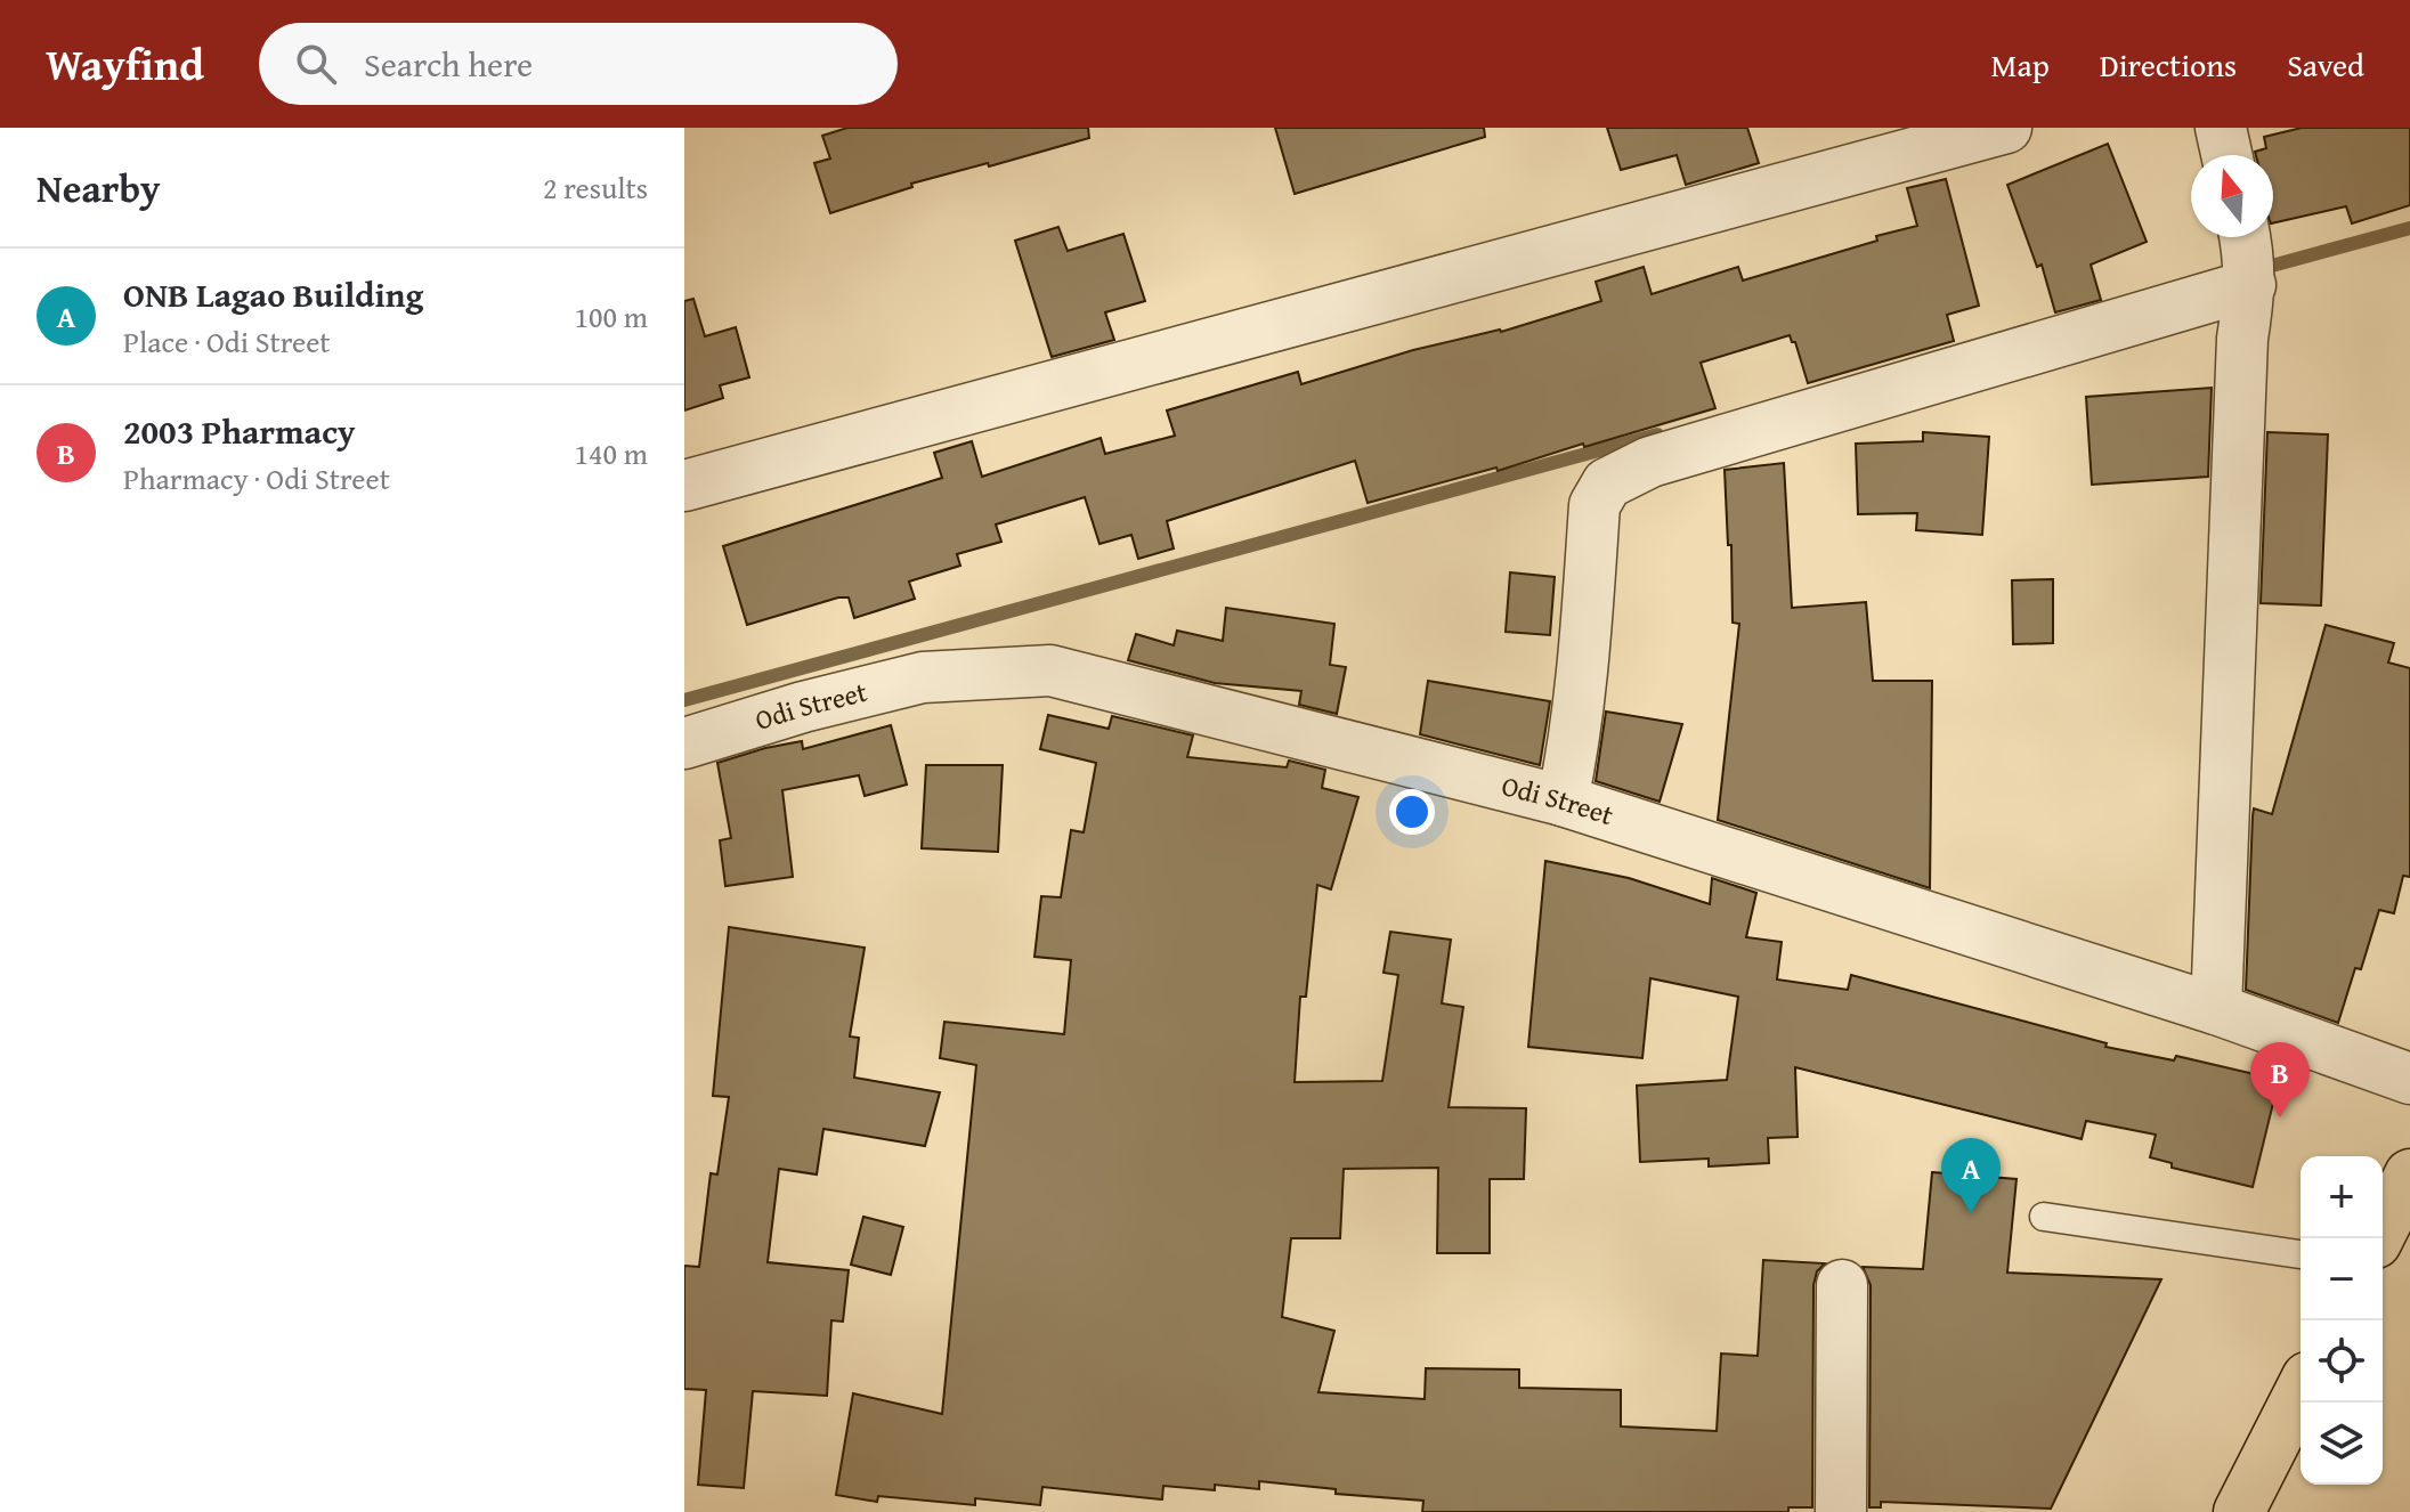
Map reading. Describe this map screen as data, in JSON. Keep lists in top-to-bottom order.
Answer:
{
  "streets": {
    "street": ["Odi Street"]
  },
  "north": "top",
  "page": {
    "header": "Wayfind",
    "search": "Search here",
    "nav": ["Map", "Directions", "Saved"],
    "heading": ["Nearby", "2 results"],
    "list": [
      {
        "mark": "A",
        "name": "ONB Lagao Building",
        "note": "Place · Odi Street",
        "value": "100 m"
      },
      {
        "mark": "B",
        "name": "2003 Pharmacy",
        "note": "Pharmacy · Odi Street",
        "value": "140 m"
      }
    ],
    "pins": ["B", "A"],
    "map_buttons": ["+", "−"]
  }
}
